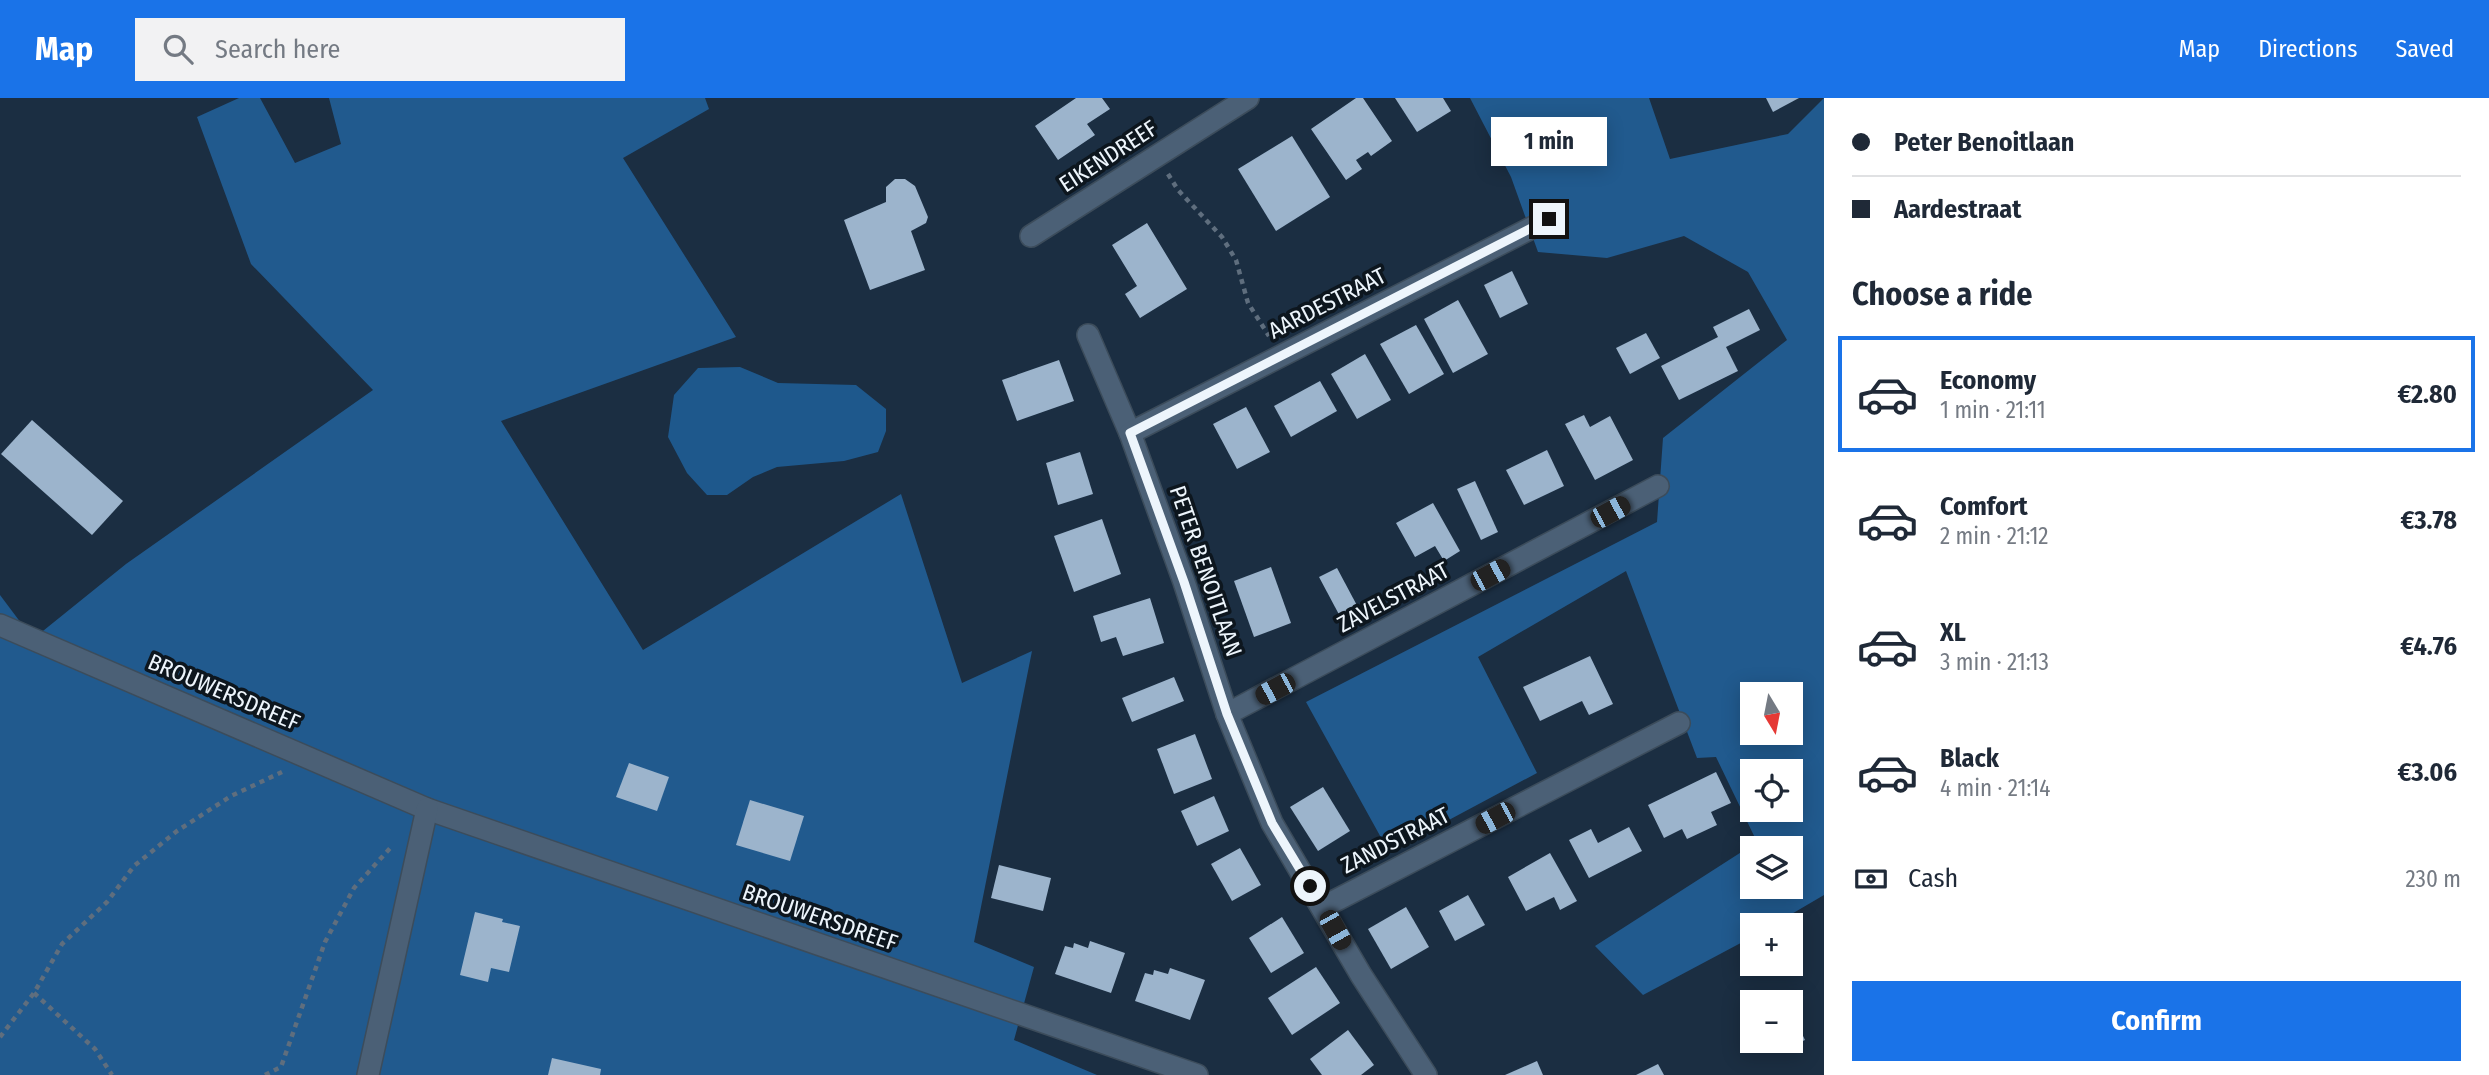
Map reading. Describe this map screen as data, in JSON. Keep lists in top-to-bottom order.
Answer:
{
  "streets": {
    "street": [
      "EIKENDREEF",
      "AARDESTRAAT",
      "PETER BENOITLAAN",
      "ZAVELSTRAAT",
      "BROUWERSDREEF",
      "ZANDSTRAAT"
    ]
  },
  "crossings": [
    ["AARDESTRAAT", "PETER BENOITLAAN"],
    ["PETER BENOITLAAN", "ZAVELSTRAAT"],
    ["PETER BENOITLAAN", "ZANDSTRAAT"]
  ],
  "north": "bottom",
  "page": {
    "header": "Map",
    "search": "Search here",
    "nav": ["Map", "Directions", "Saved"],
    "banner": ["Peter Benoitlaan", "Aardestraat"],
    "bubble": "1 min",
    "heading": "Choose a ride",
    "list": [
      {
        "name": "Economy",
        "note": "1 min · 21:11",
        "value": "€2.80"
      },
      {
        "name": "Comfort",
        "note": "2 min · 21:12",
        "value": "€3.78"
      },
      {
        "name": "XL",
        "note": "3 min · 21:13",
        "value": "€4.76"
      },
      {
        "name": "Black",
        "note": "4 min · 21:14",
        "value": "€3.06"
      }
    ],
    "map_buttons": ["+", "−"],
    "pay": ["Cash", "230 m"],
    "buttons": "Confirm"
  }
}
